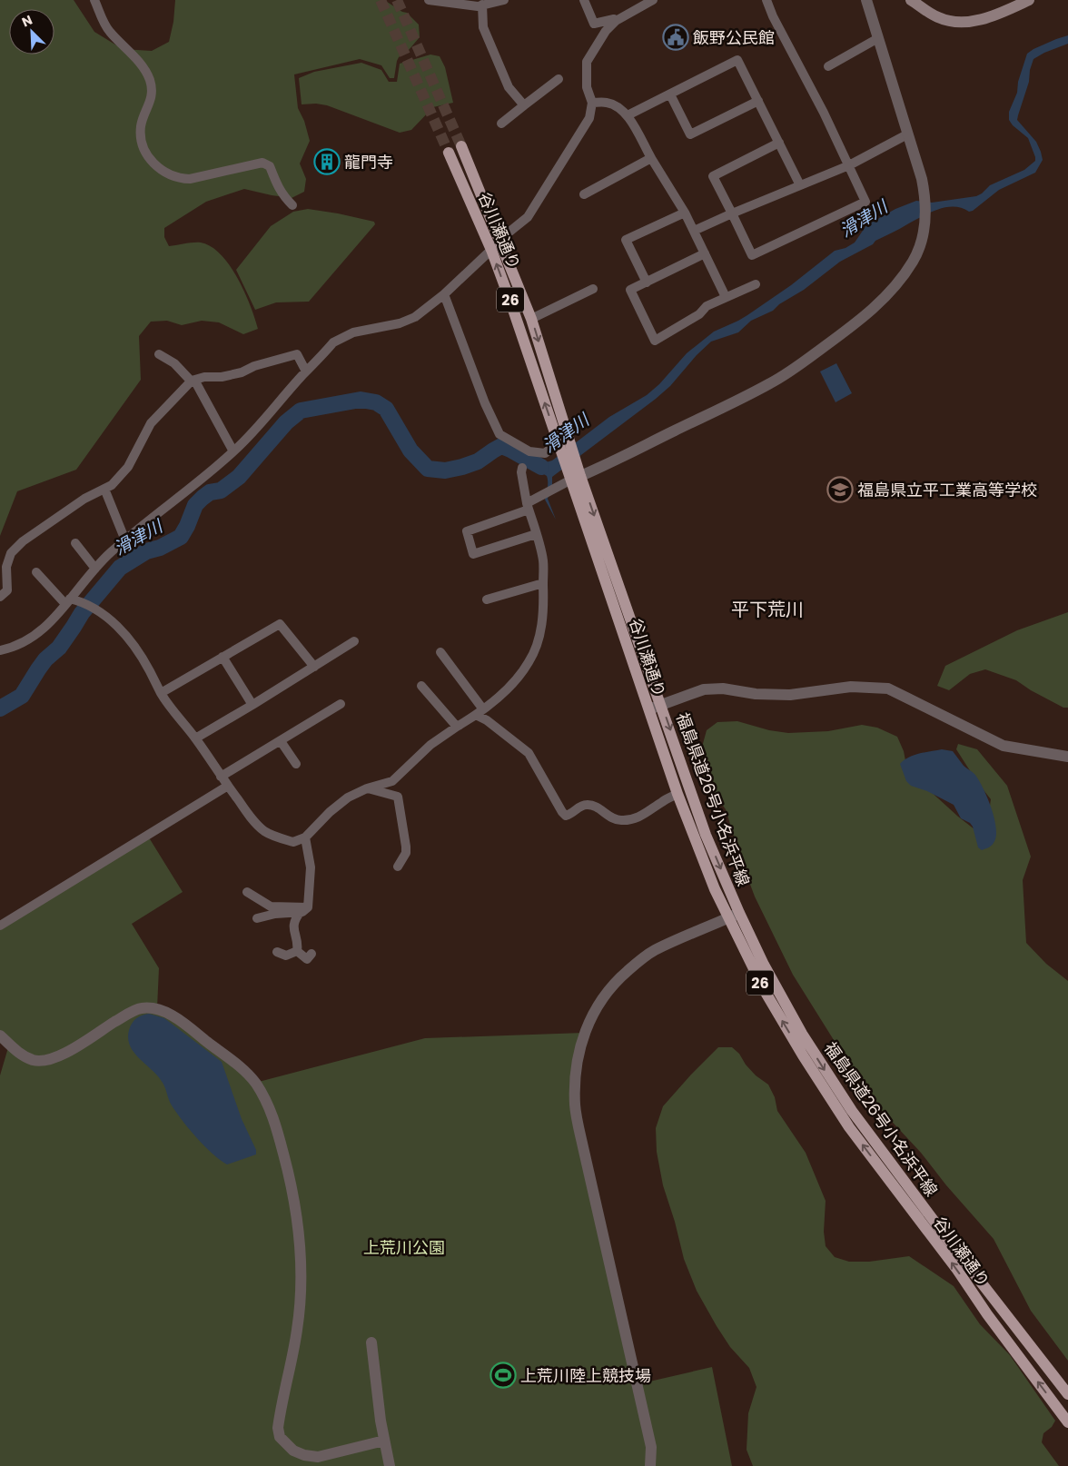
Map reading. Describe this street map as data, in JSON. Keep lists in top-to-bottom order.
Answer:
{
  "streets": {
    "main road": ["谷川瀬通り", "26", "福島県道26号小名浜平線"]
  },
  "crossings": [
    ["谷川瀬通り", "福島県道26号小名浜平線"]
  ],
  "one_way": ["谷川瀬通り", "福島県道26号小名浜平線"],
  "districts": ["平下荒川"],
  "water": ["滑津川"],
  "parks": ["上荒川公園"],
  "places": {
    "public building": ["飯野公民館"],
    "building": ["龍門寺"],
    "school or university": ["福島県立平工業高等学校"],
    "sports": ["上荒川陸上競技場"]
  },
  "north": "top left"
}
